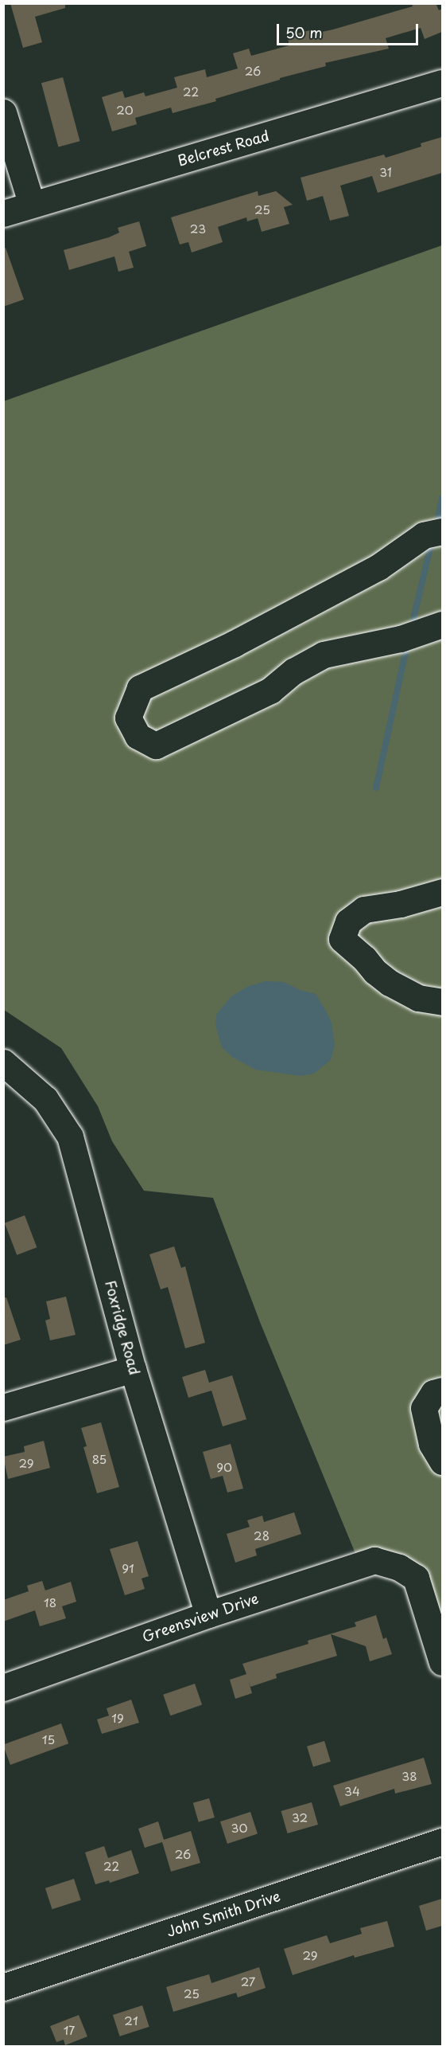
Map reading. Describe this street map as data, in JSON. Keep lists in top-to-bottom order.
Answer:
{
  "streets": {
    "street": [
      "Belcrest Road",
      "Foxridge Road",
      "Greensview Drive",
      "John Smith Drive"
    ]
  },
  "crossings": [
    ["Foxridge Road", "Greensview Drive"]
  ],
  "house_numbers": [
    "26",
    "22",
    "20",
    "31",
    "25",
    "23",
    "85",
    "29",
    "90",
    "28",
    "91",
    "18",
    "19",
    "15",
    "38",
    "34",
    "32",
    "30",
    "26",
    "22",
    "29",
    "27",
    "25",
    "21",
    "17"
  ],
  "scale_bar": "50 m"
}
